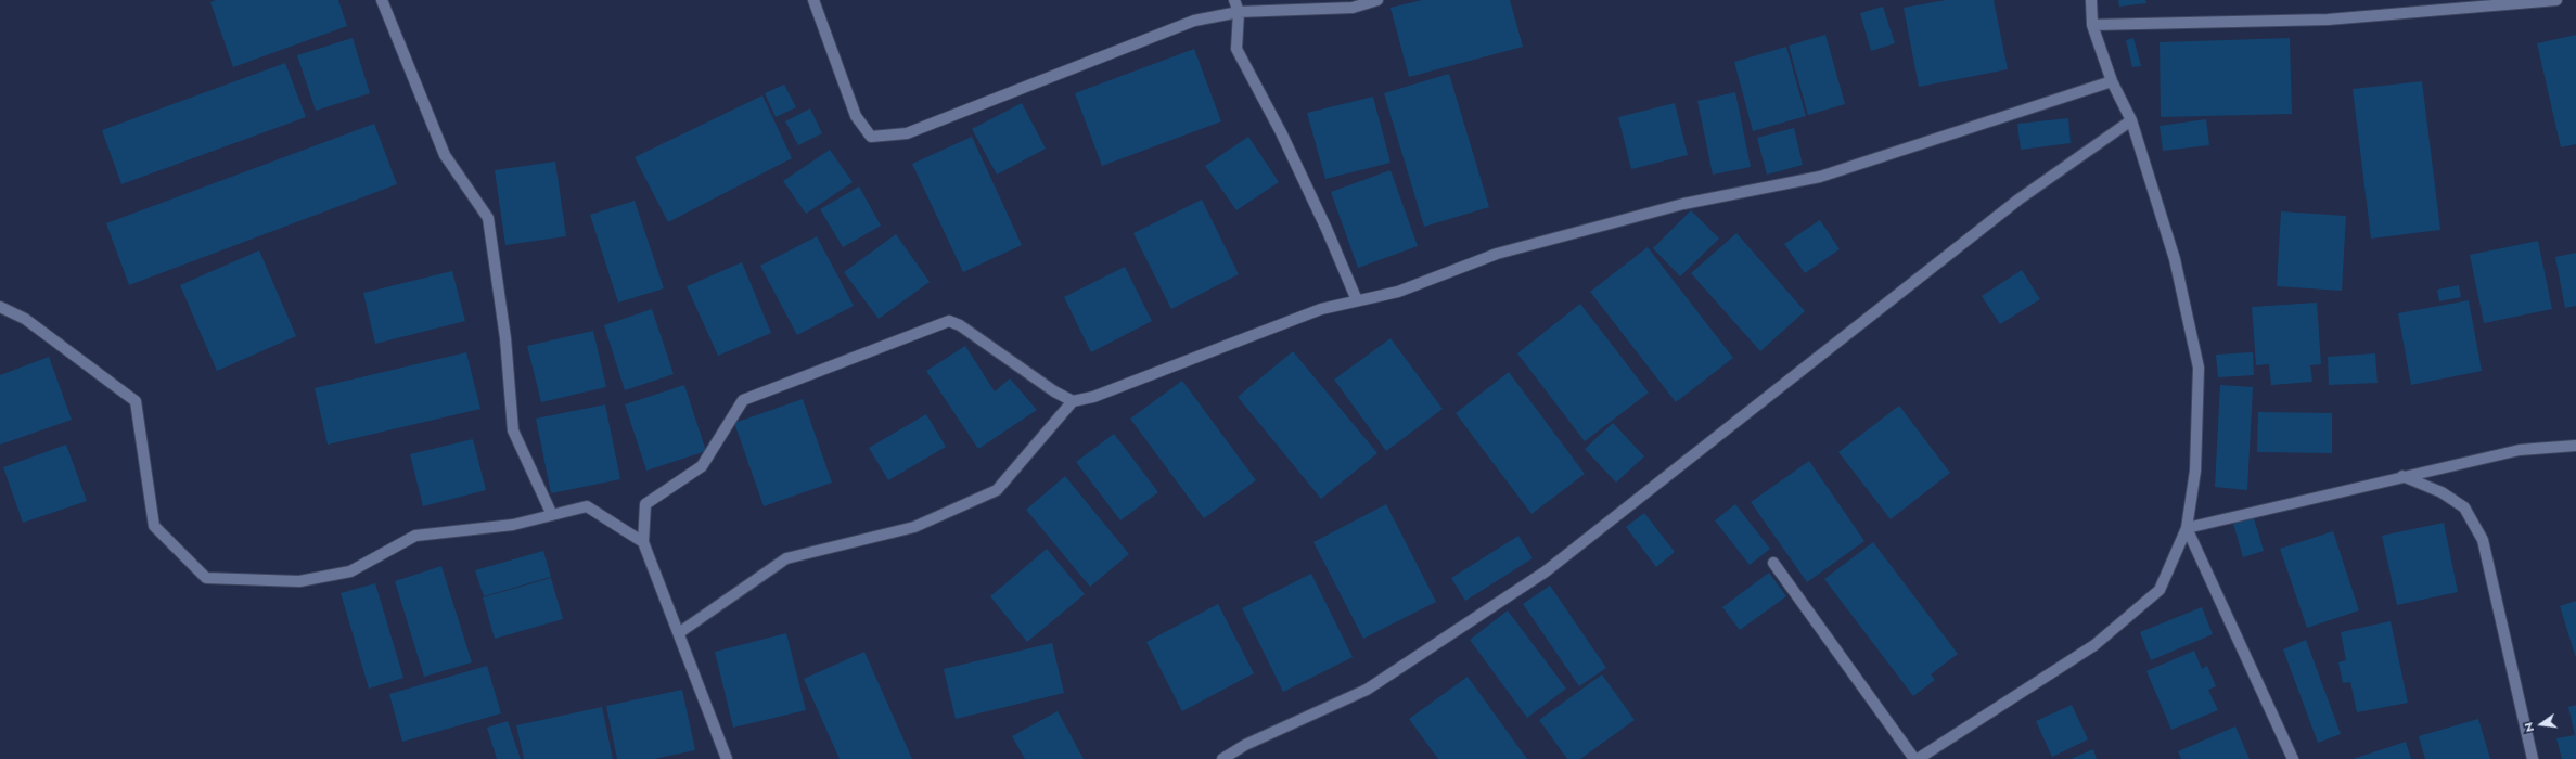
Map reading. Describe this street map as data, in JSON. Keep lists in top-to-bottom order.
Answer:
{
  "north": "left"
}
